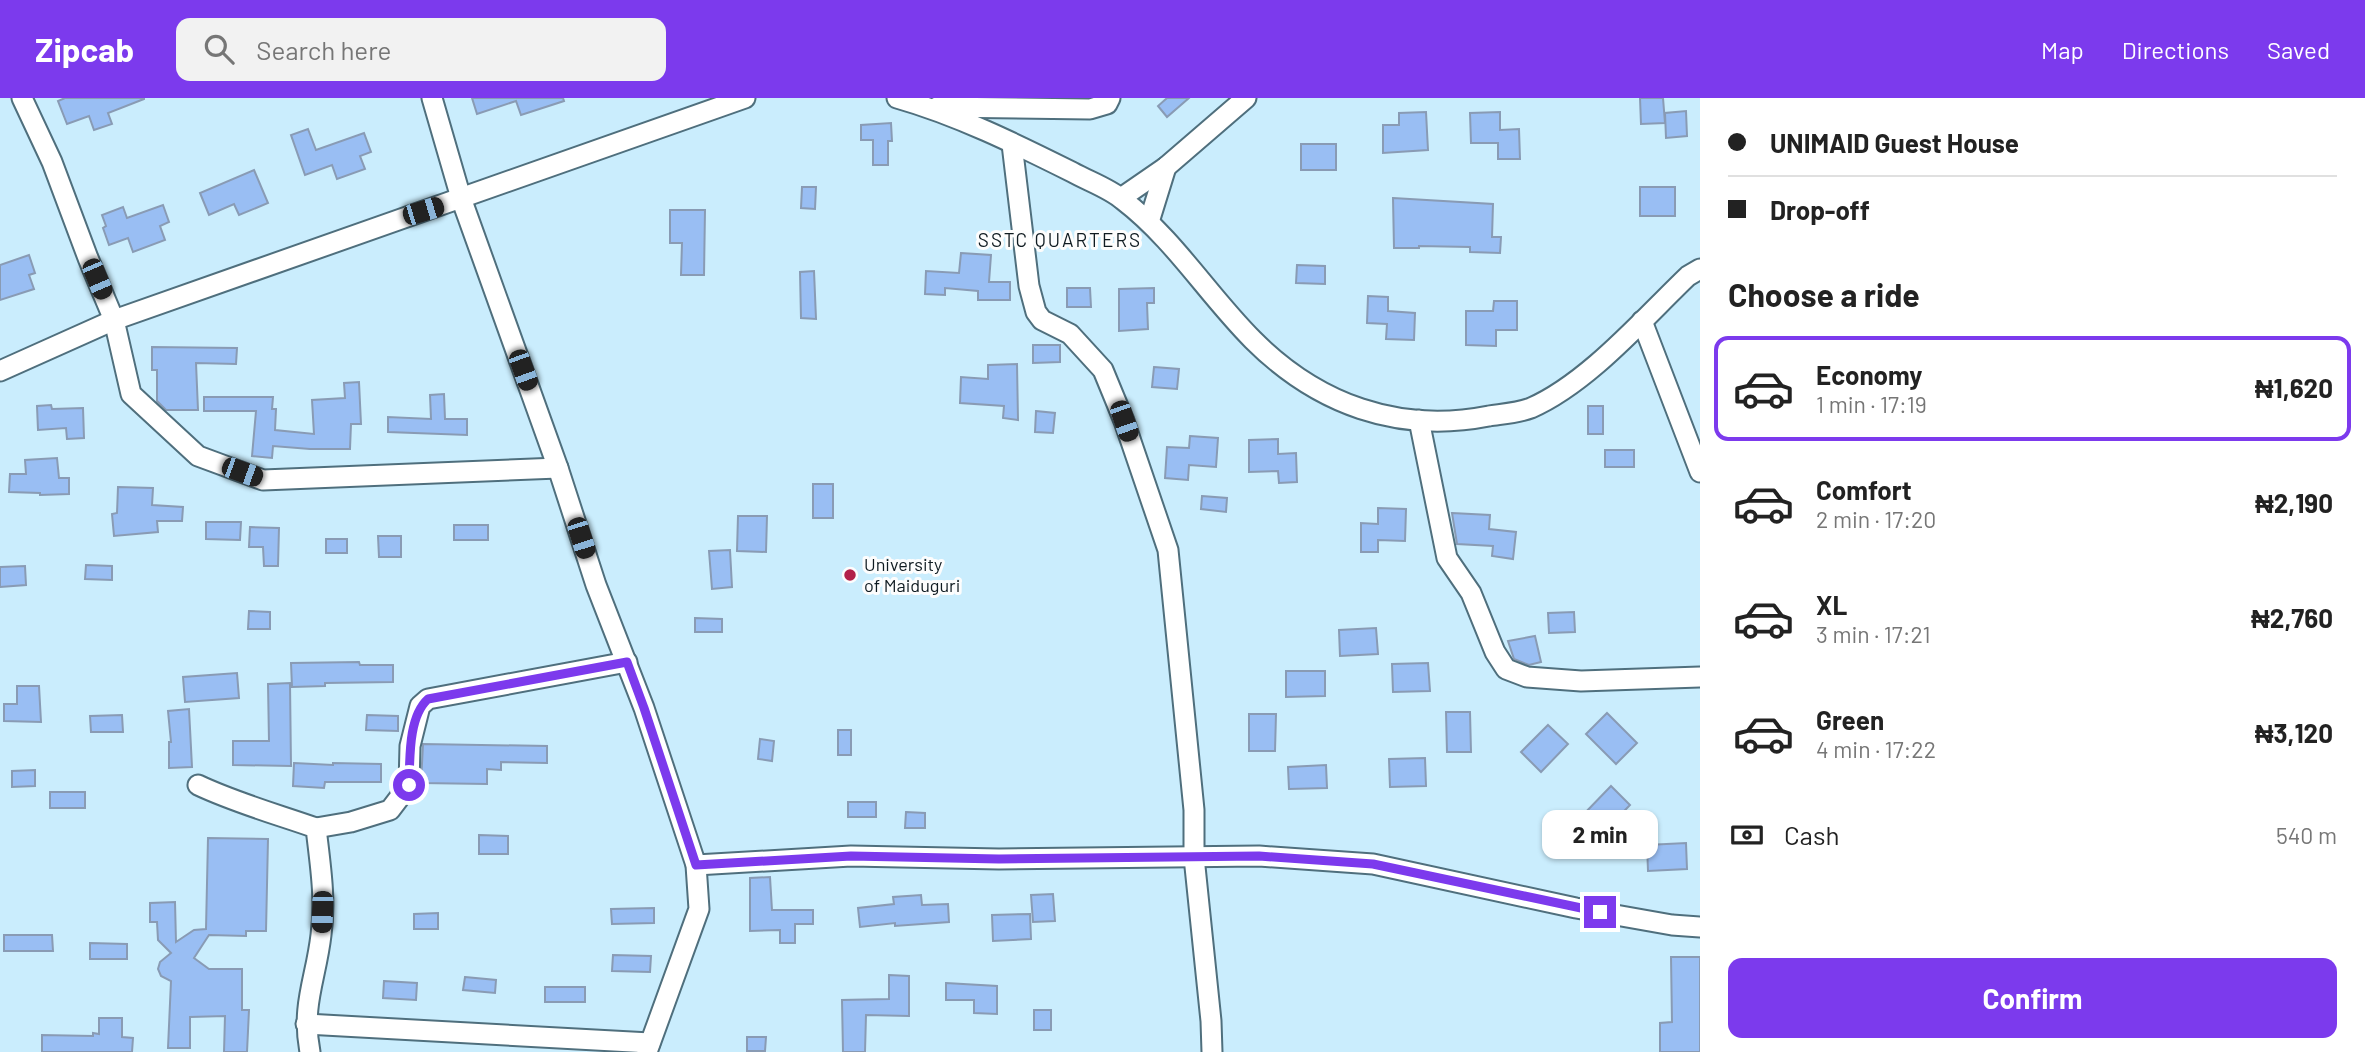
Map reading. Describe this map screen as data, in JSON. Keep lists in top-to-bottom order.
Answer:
{
  "districts": ["SSTC QUARTERS"],
  "places": ["University of Maiduguri"],
  "page": {
    "header": "Zipcab",
    "search": "Search here",
    "nav": ["Map", "Directions", "Saved"],
    "banner": ["UNIMAID Guest House", "Drop-off"],
    "heading": "Choose a ride",
    "list": [
      {
        "name": "Economy",
        "note": "1 min · 17:19",
        "value": "₦1,620"
      },
      {
        "name": "Comfort",
        "note": "2 min · 17:20",
        "value": "₦2,190"
      },
      {
        "name": "XL",
        "note": "3 min · 17:21",
        "value": "₦2,760"
      },
      {
        "name": "Green",
        "note": "4 min · 17:22",
        "value": "₦3,120"
      }
    ],
    "pay": ["Cash", "540 m"],
    "bubble": "2 min",
    "buttons": "Confirm"
  }
}
